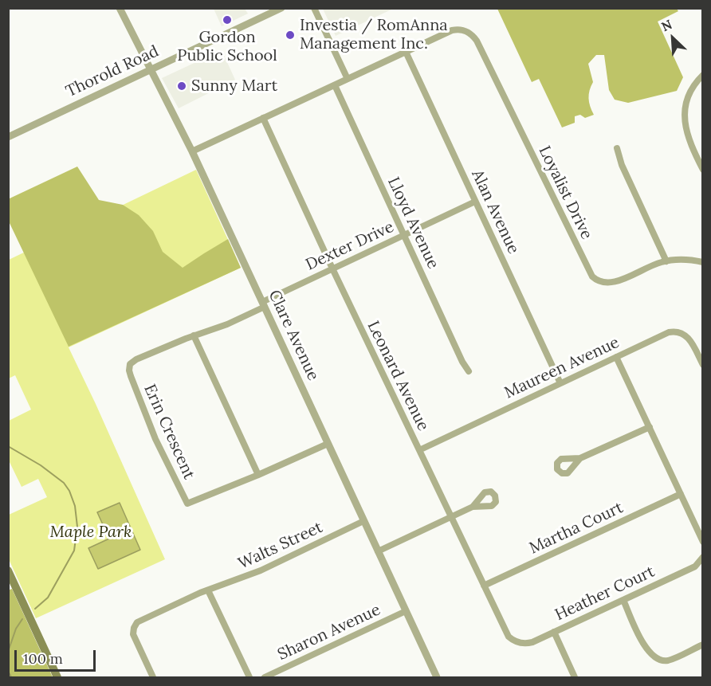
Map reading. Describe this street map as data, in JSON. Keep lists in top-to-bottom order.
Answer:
{
  "streets": {
    "street": [
      "Thorold Road",
      "Loyalist Drive",
      "Alan Avenue",
      "Lloyd Avenue",
      "Dexter Drive",
      "Clare Avenue",
      "Maureen Avenue",
      "Leonard Avenue",
      "Erin Crescent",
      "Martha Court",
      "Walts Street",
      "Heather Court",
      "Sharon Avenue"
    ]
  },
  "crossings": [
    ["Thorold Road", "Clare Avenue"],
    ["Loyalist Drive", "Alan Avenue"],
    ["Alan Avenue", "Dexter Drive"],
    ["Alan Avenue", "Maureen Avenue"],
    ["Lloyd Avenue", "Dexter Drive"],
    ["Dexter Drive", "Clare Avenue"],
    ["Dexter Drive", "Leonard Avenue"],
    ["Dexter Drive", "Erin Crescent"],
    ["Clare Avenue", "Erin Crescent"],
    ["Clare Avenue", "Walts Street"],
    ["Clare Avenue", "Sharon Avenue"],
    ["Maureen Avenue", "Leonard Avenue"],
    ["Leonard Avenue", "Martha Court"],
    ["Leonard Avenue", "Heather Court"]
  ],
  "parks": ["Maple Park"],
  "places": ["Gordon Public School", "Investia / RomAnna Management Inc.", "Sunny Mart"],
  "scale_bar": "100 m",
  "north": "top left"
}
